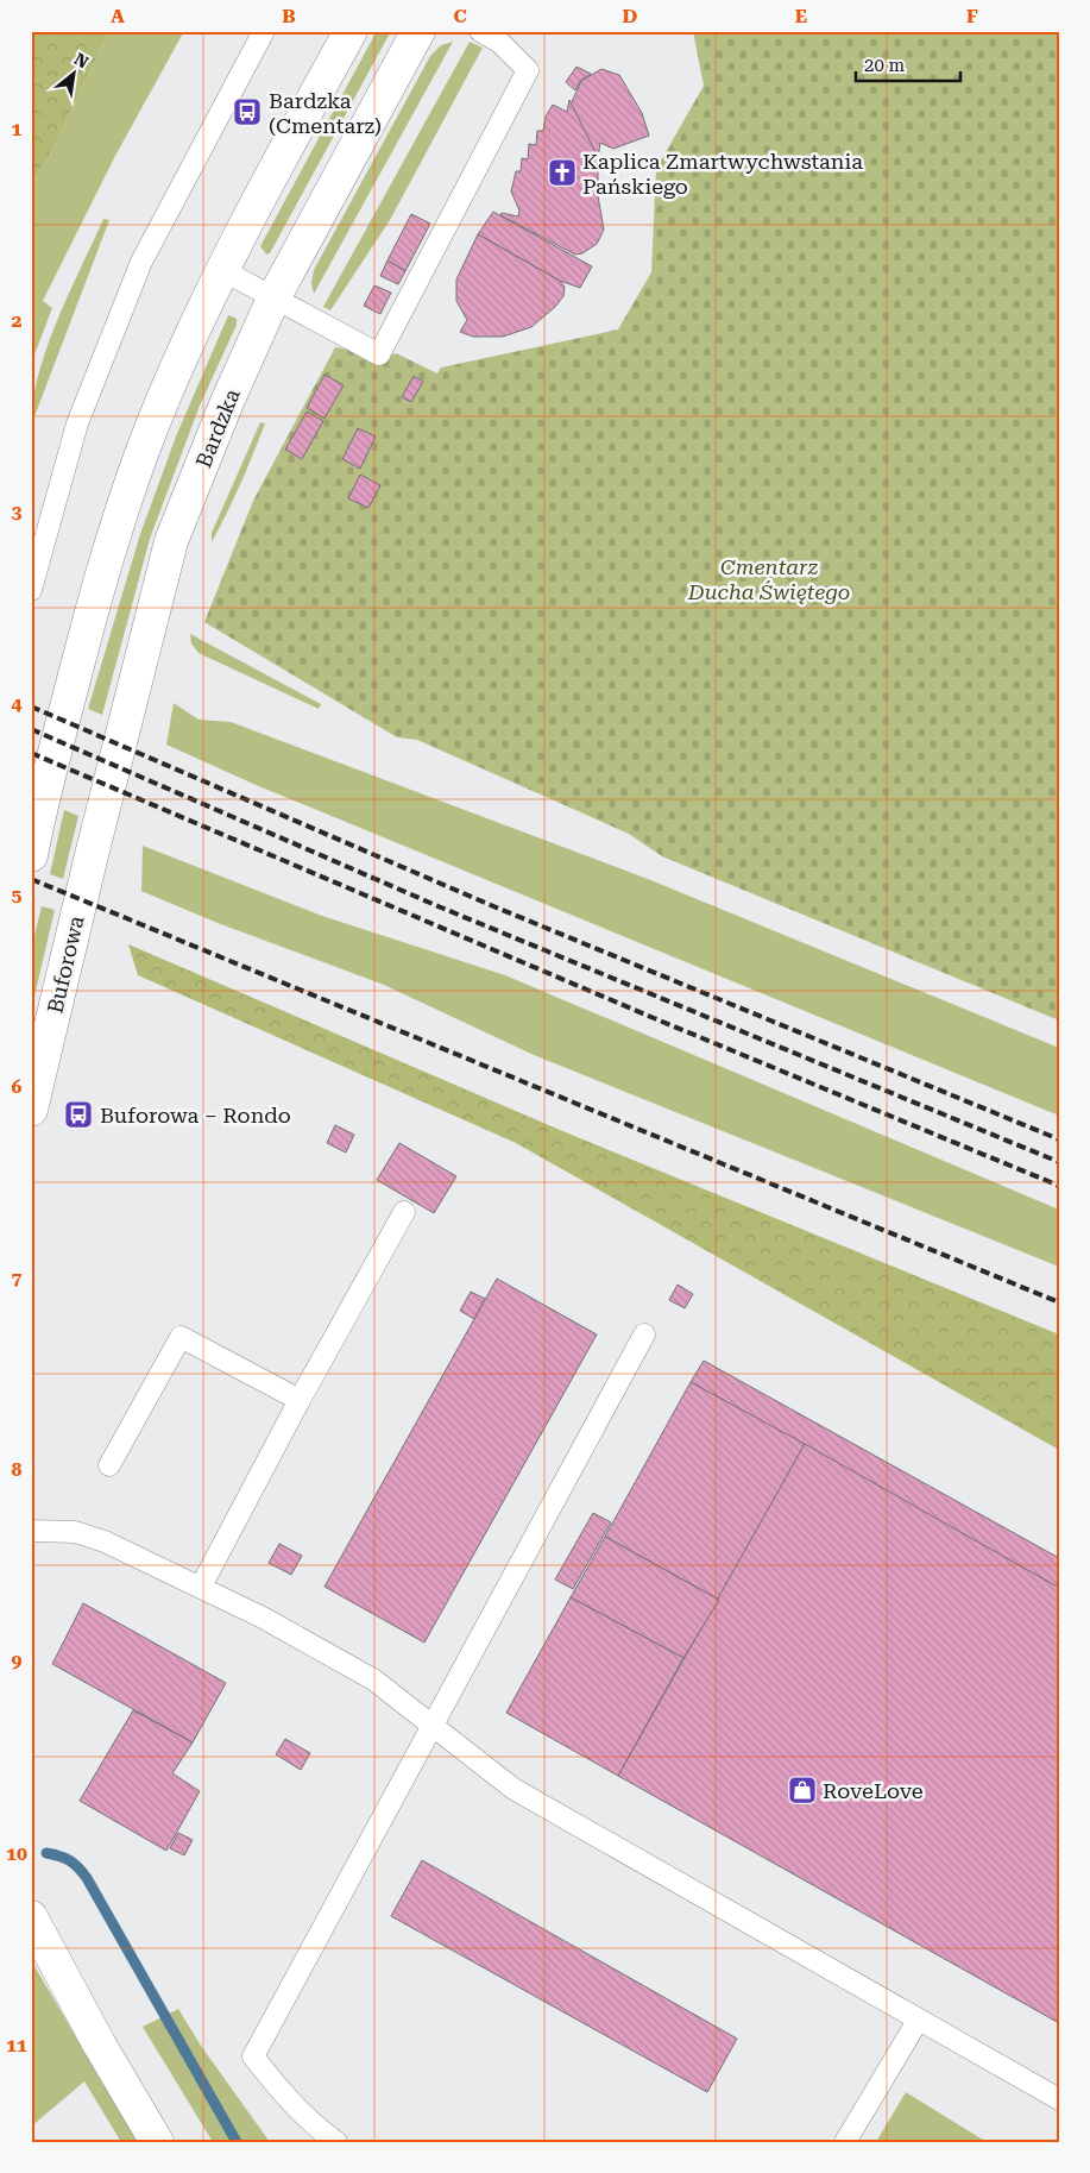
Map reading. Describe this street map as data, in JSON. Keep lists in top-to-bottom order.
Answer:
{
  "streets": {
    "main road": ["Bardzka", "Buforowa"]
  },
  "crossings": [
    ["Bardzka", "Buforowa"]
  ],
  "parks": ["Cmentarz Ducha Świętego"],
  "places": {
    "bus stop": ["Bardzka (Cmentarz)", "Buforowa – Rondo"],
    "church": ["Kaplica Zmartwychwstania Pańskiego"],
    "shop": ["RoveLove"]
  },
  "scale_bar": "20 m",
  "north": "top right",
  "grid": {
    "columns": [
      "A",
      "B",
      "C",
      "D",
      "E",
      "F"
    ],
    "rows": [
      "1",
      "2",
      "3",
      "4",
      "5",
      "6",
      "7",
      "8",
      "9",
      "10",
      "11"
    ]
  }
}
